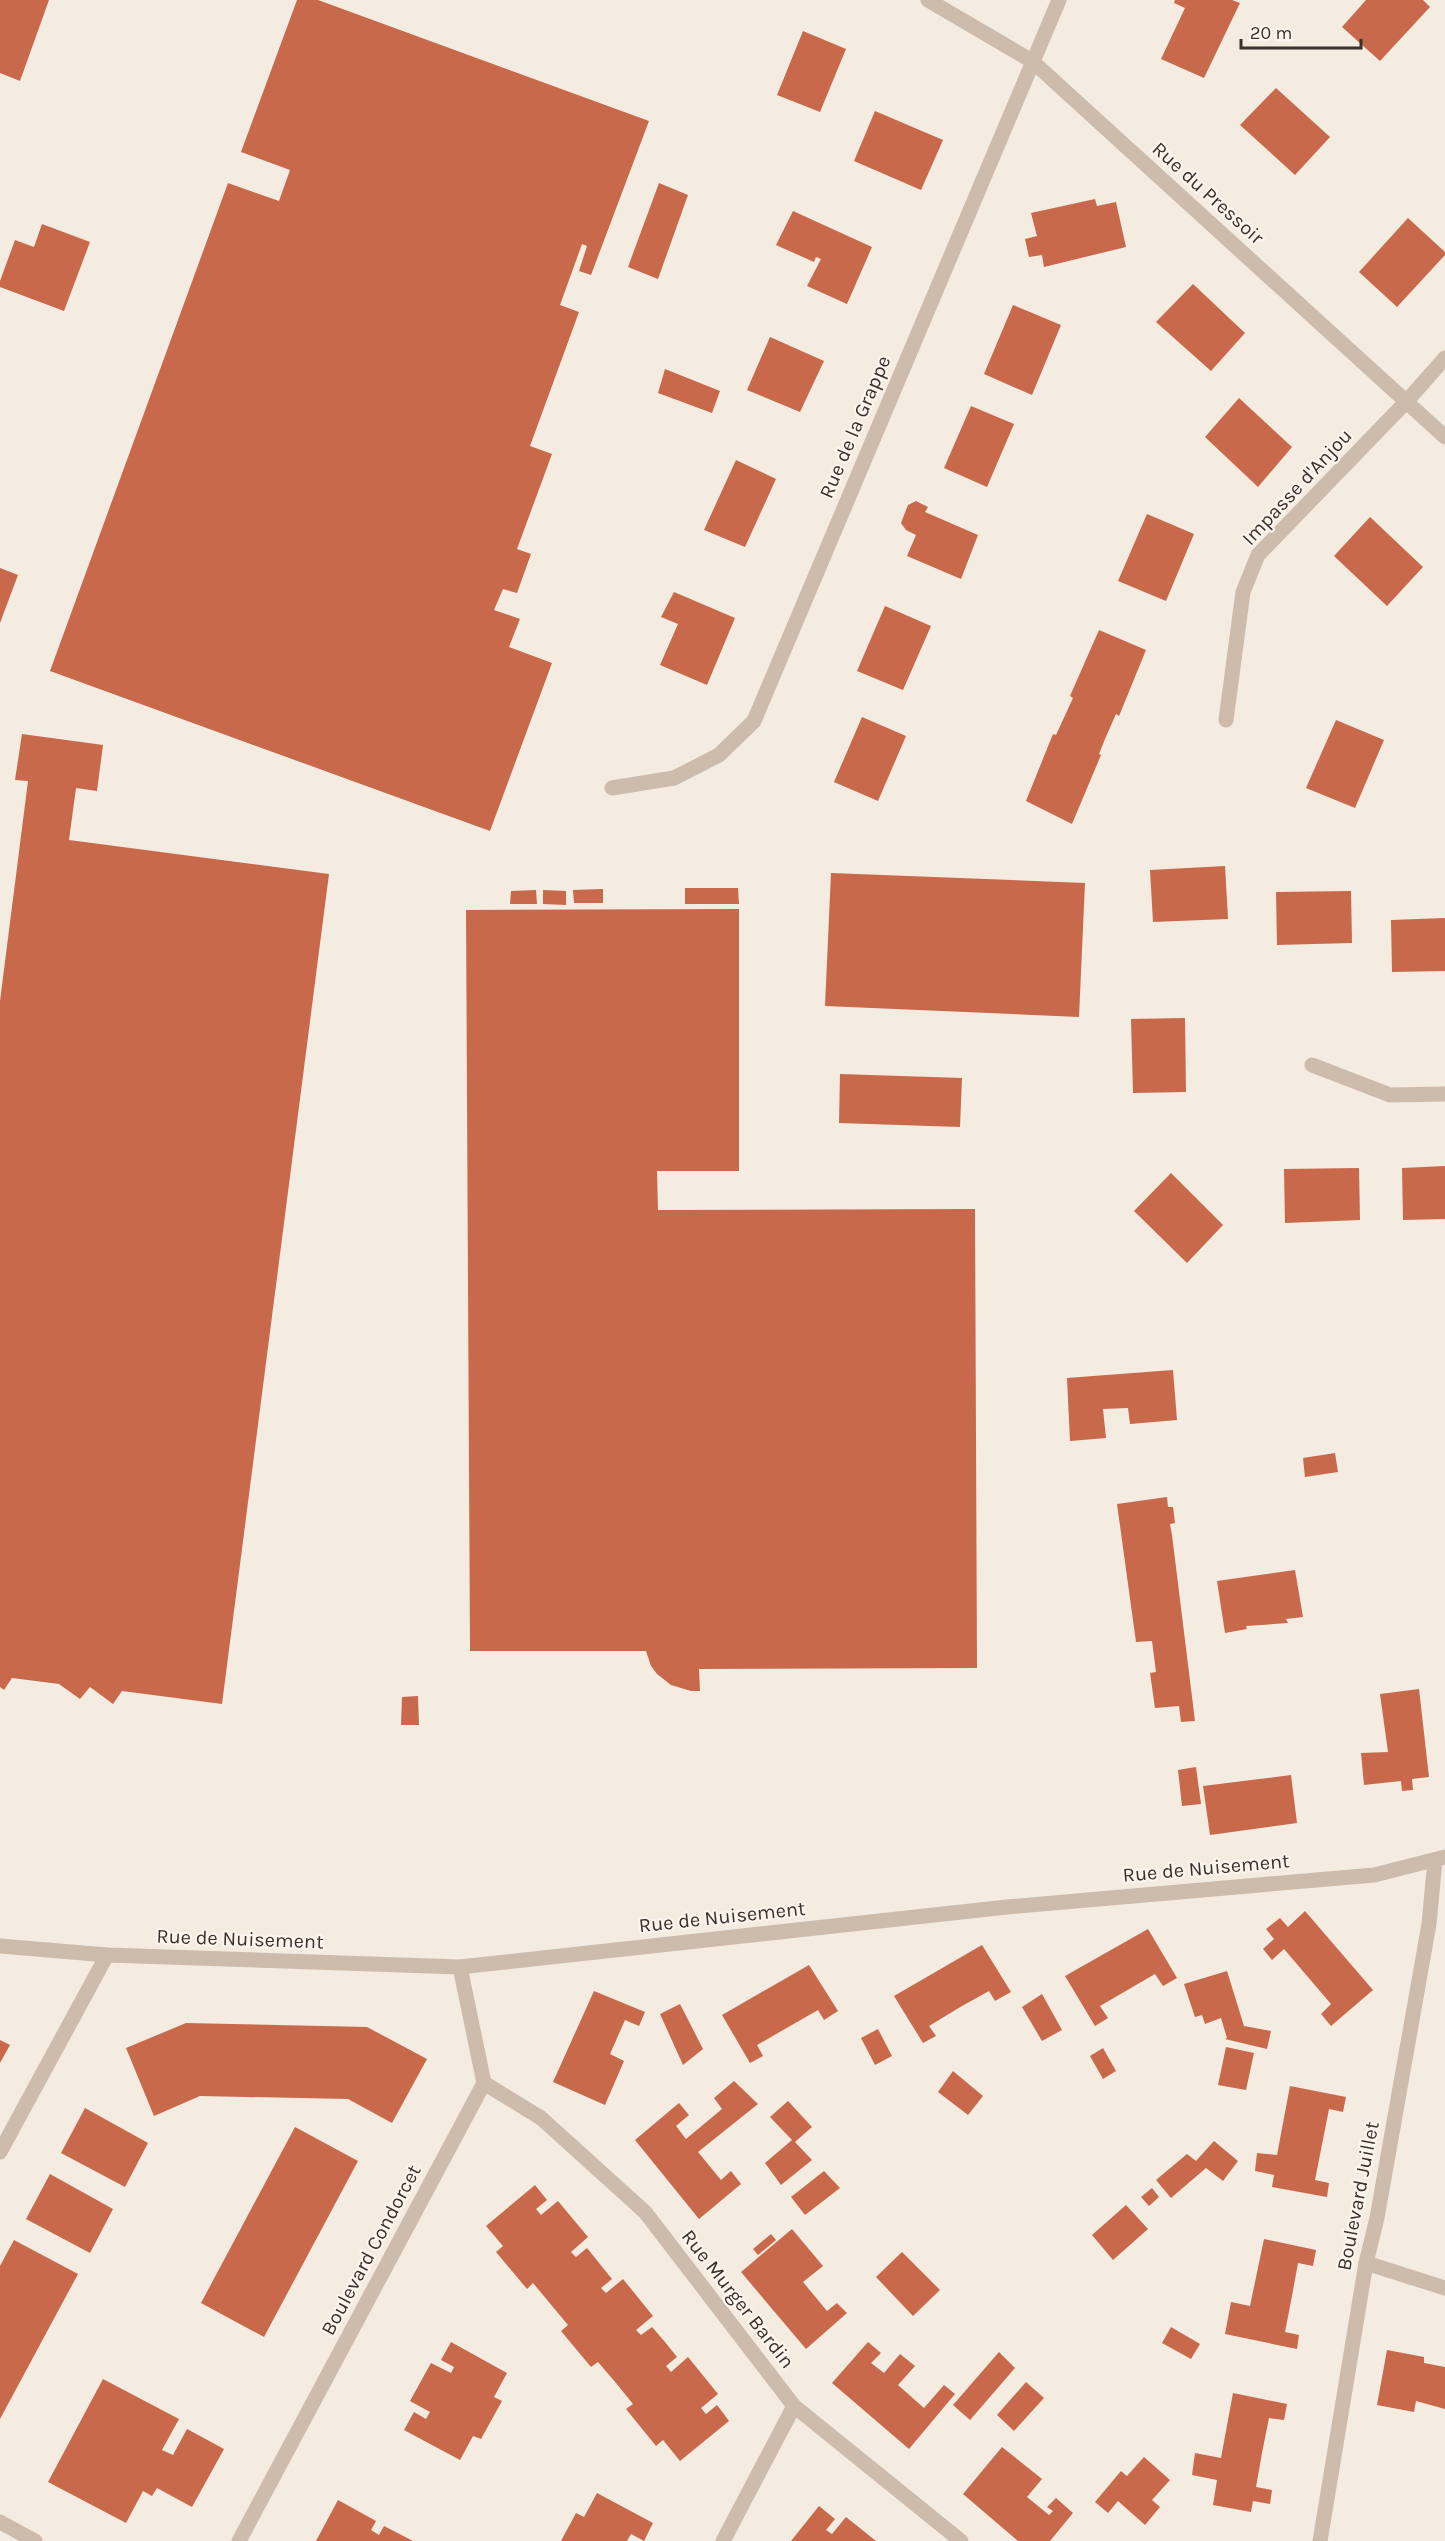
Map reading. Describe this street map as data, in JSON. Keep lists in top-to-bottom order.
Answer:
{
  "streets": {
    "street": [
      "Rue du Pressoir",
      "Rue de la Grappe",
      "Impasse d'Anjou",
      "Rue de Nuisement",
      "Boulevard Juillet",
      "Boulevard Condorcet",
      "Rue Murger Bardin"
    ]
  },
  "crossings": [
    ["Rue du Pressoir", "Rue de la Grappe"],
    ["Rue du Pressoir", "Impasse d'Anjou"],
    ["Rue de Nuisement", "Boulevard Juillet"],
    ["Boulevard Condorcet", "Rue Murger Bardin"]
  ],
  "scale_bar": "20 m"
}
